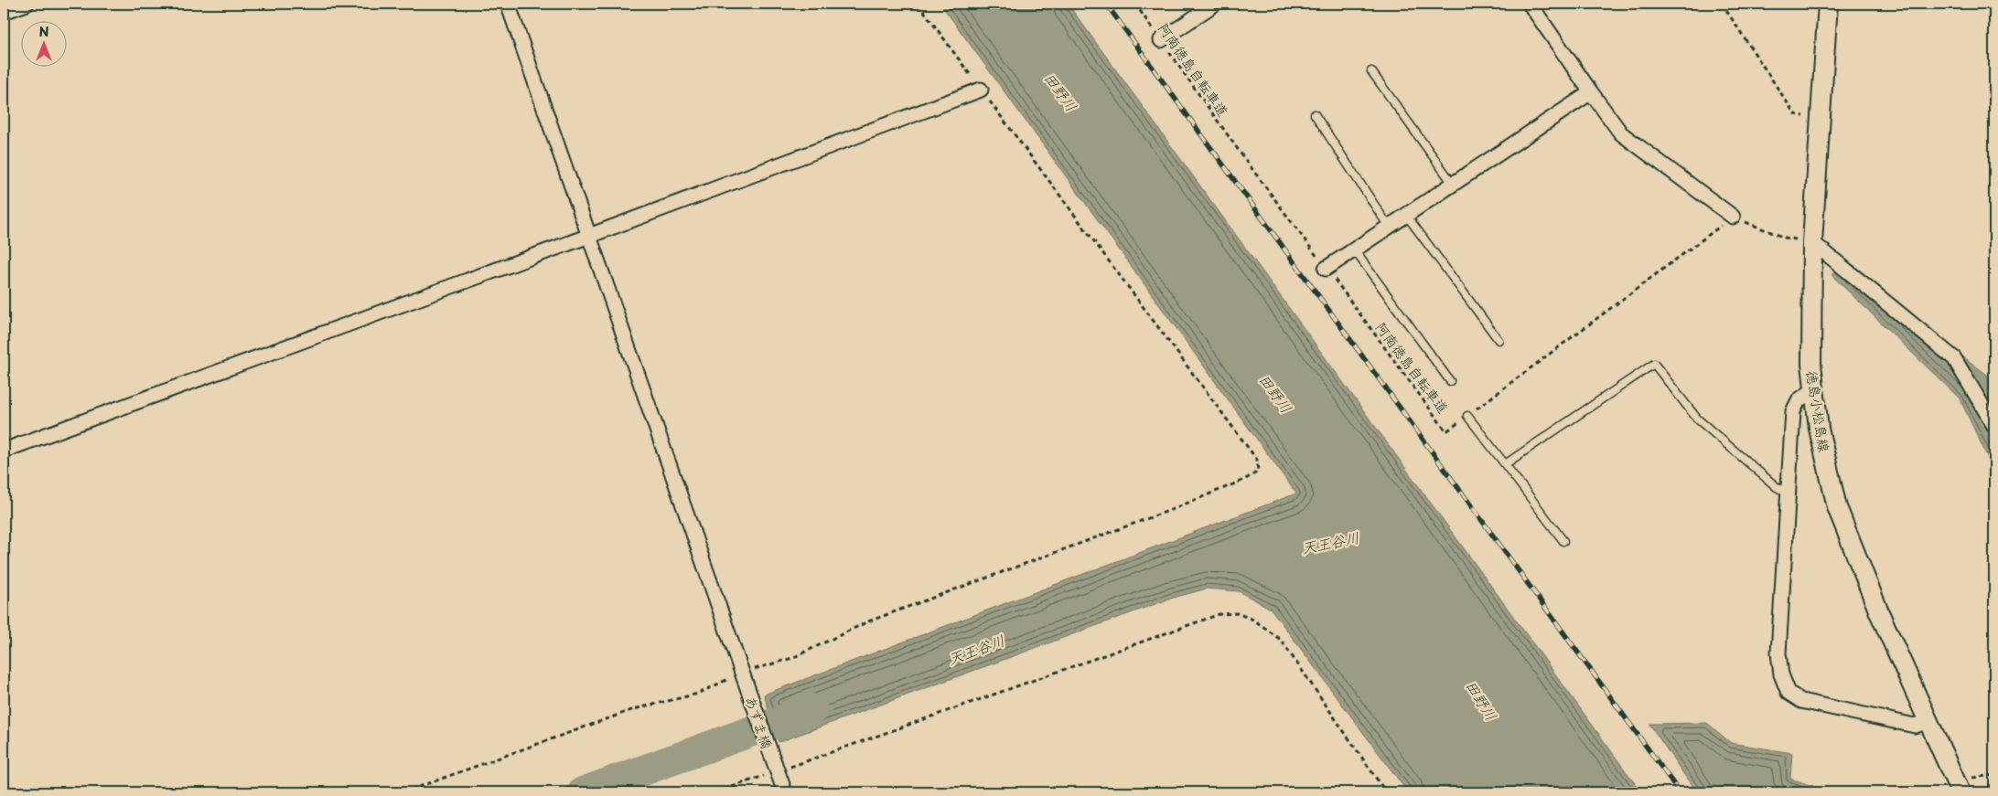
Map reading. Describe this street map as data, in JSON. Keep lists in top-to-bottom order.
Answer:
{
  "streets": {
    "main road": ["徳島小松島線"],
    "street": ["あずま橋"],
    "path": ["阿南徳島自転車道"]
  },
  "water": ["田野川", "天王谷川"],
  "north": "top"
}
